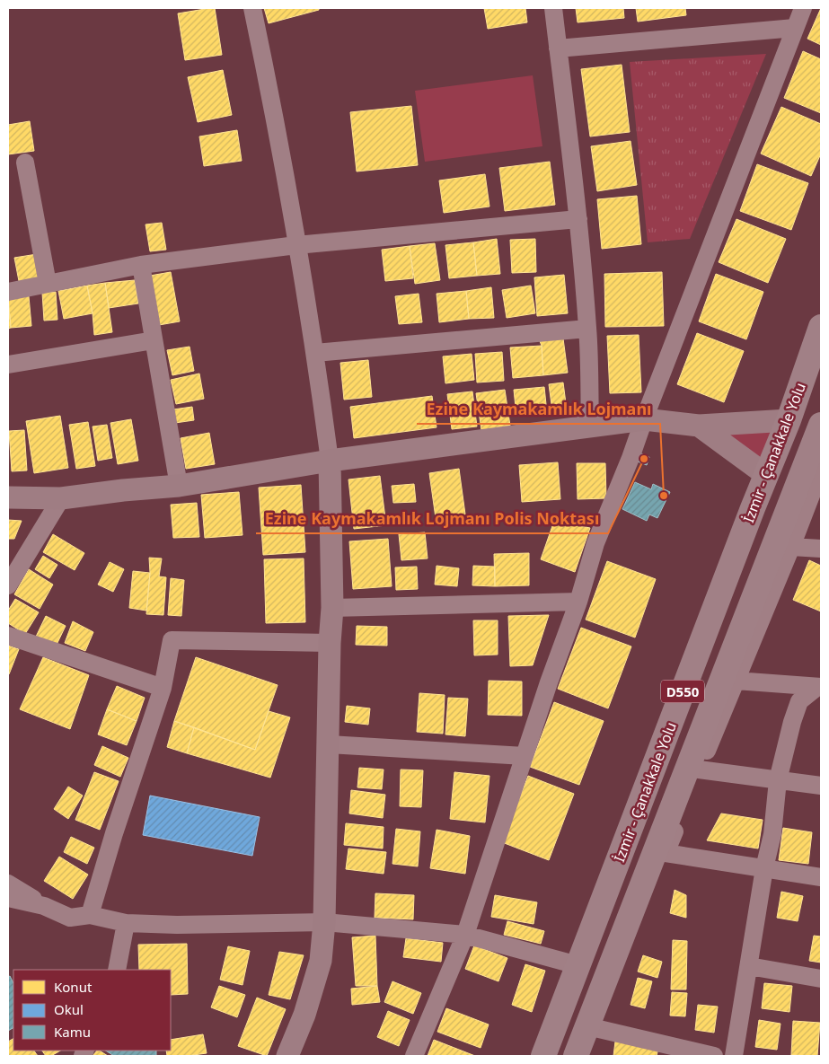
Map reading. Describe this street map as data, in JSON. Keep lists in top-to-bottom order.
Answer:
{
  "streets": {
    "highway": ["İzmir - Çanakkale Yolu", "D550"]
  },
  "places": ["Ezine Kaymakamlık Lojmanı Polis Noktası", "Ezine Kaymakamlık Lojmanı"],
  "legend": ["Konut", "Okul", "Kamu"]
}
